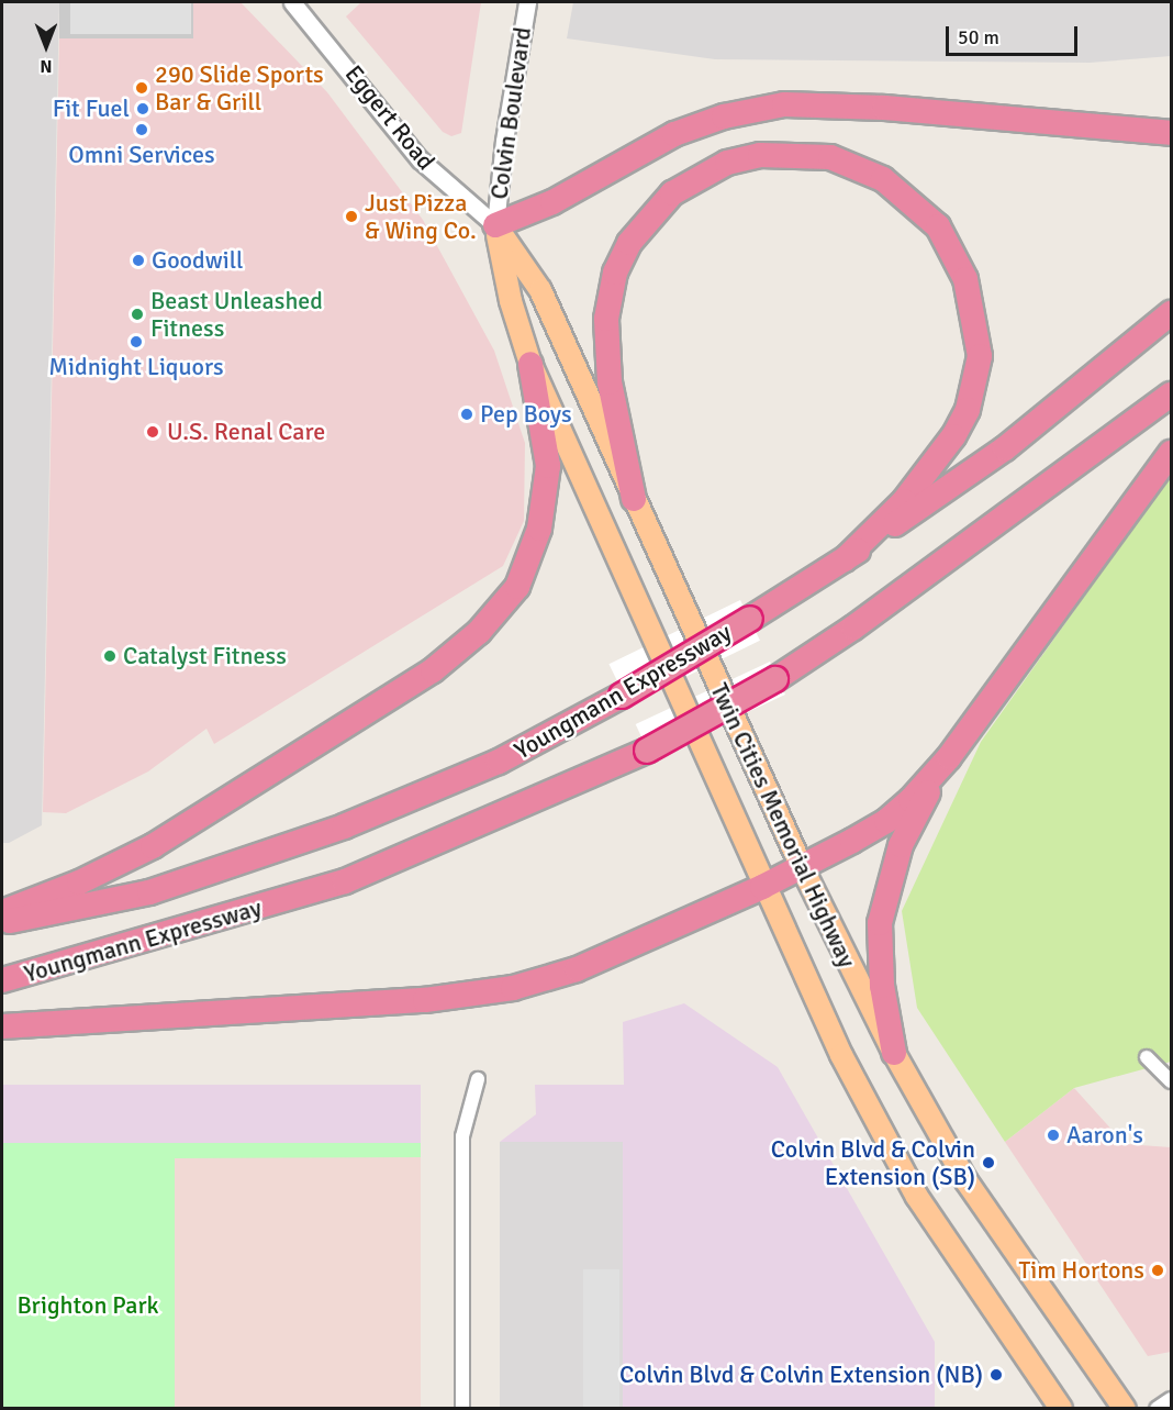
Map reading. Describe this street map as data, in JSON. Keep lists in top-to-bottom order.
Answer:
{
  "streets": {
    "highway": ["Youngmann Expressway"],
    "main road": ["Twin Cities Memorial Highway"],
    "street": ["Colvin Boulevard", "Eggert Road"]
  },
  "crossings": [
    ["Colvin Boulevard", "Eggert Road"],
    ["Colvin Boulevard", "Twin Cities Memorial Highway"],
    ["Eggert Road", "Twin Cities Memorial Highway"]
  ],
  "parks": ["Brighton Park"],
  "places": [
    "290 Slide Sports Bar & Grill",
    "Fit Fuel",
    "Omni Services",
    "Just Pizza & Wing Co.",
    "Goodwill",
    "Beast Unleashed Fitness",
    "Midnight Liquors",
    "Pep Boys",
    "U.S. Renal Care",
    "Catalyst Fitness",
    "Aaron's",
    "Colvin Blvd & Colvin Extension (SB)",
    "Tim Hortons",
    "Colvin Blvd & Colvin Extension (NB)"
  ],
  "scale_bar": "50 m",
  "north": "bottom"
}
